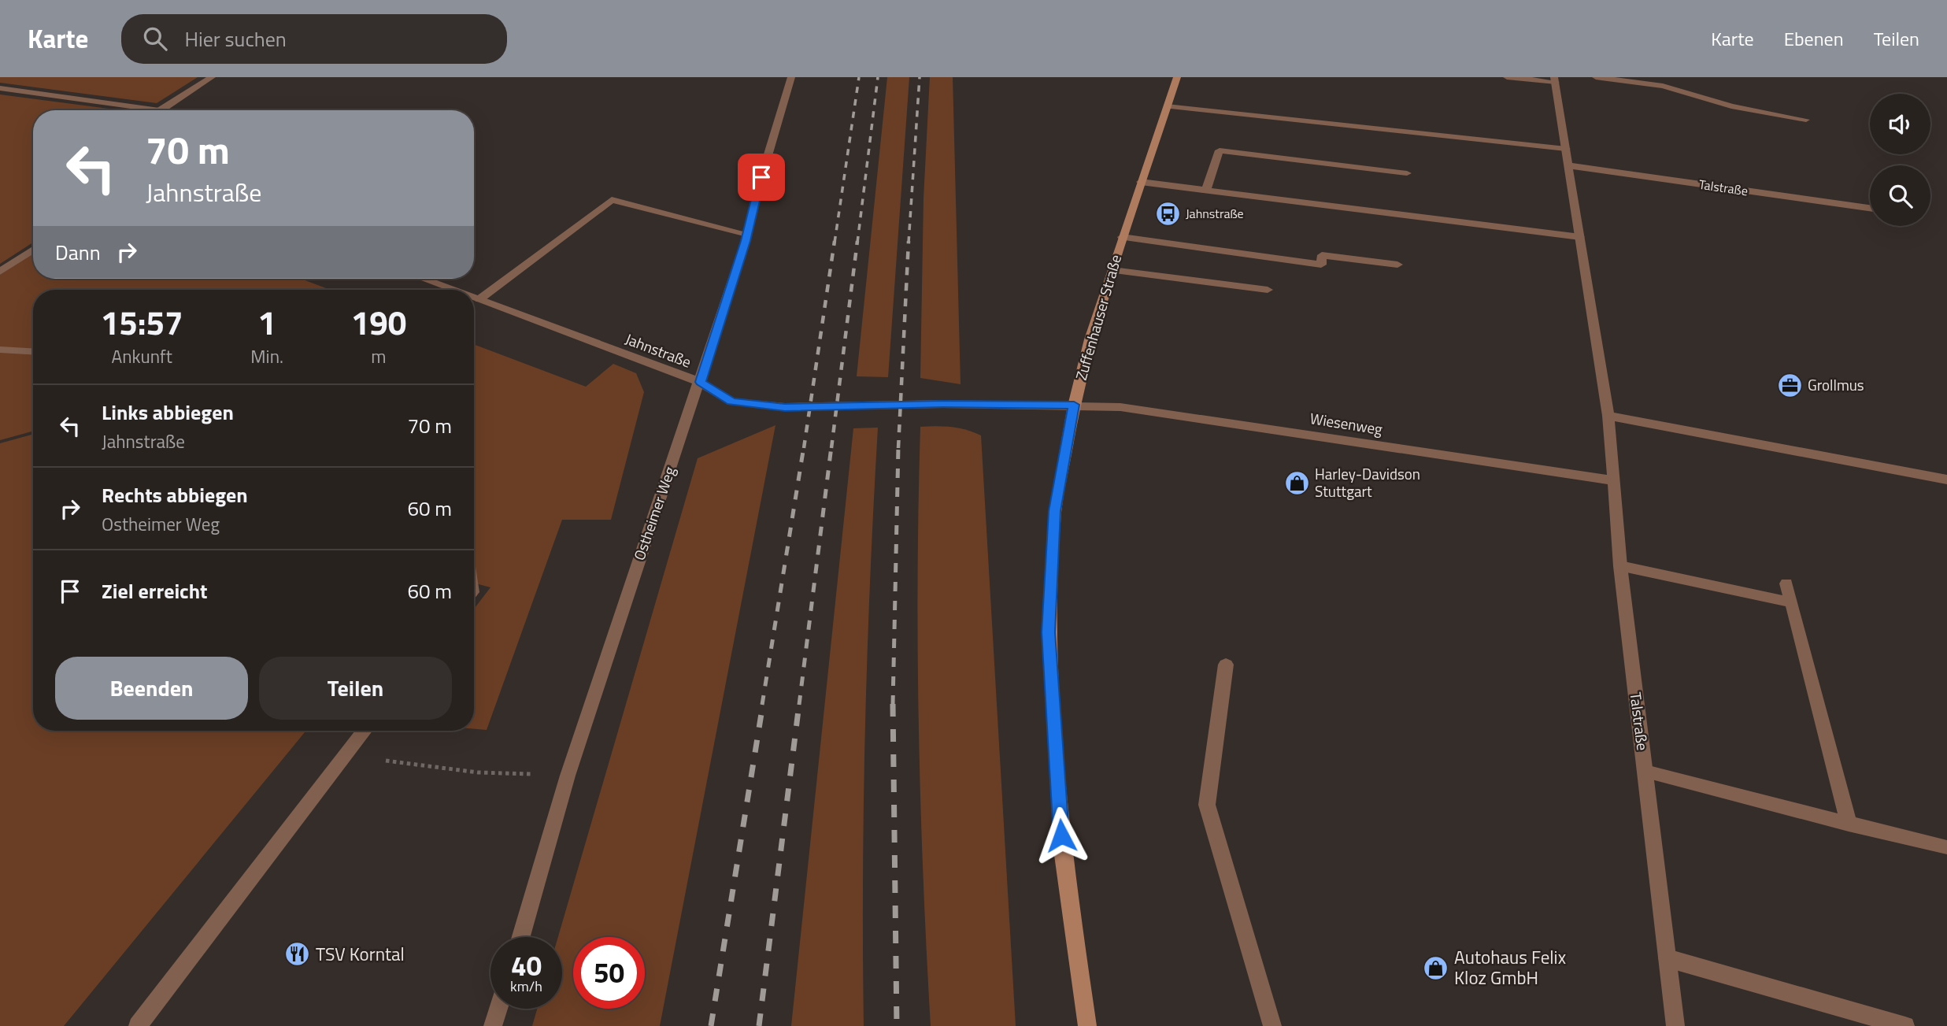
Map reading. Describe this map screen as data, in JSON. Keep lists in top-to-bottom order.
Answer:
{
  "streets": {
    "main road": ["Zuffenhauser Straße"],
    "street": [
      "Talstraße",
      "Jahnstraße",
      "Wiesenweg",
      "Ostheimer Weg"
    ]
  },
  "crossings": [
    ["Talstraße", "Wiesenweg"],
    ["Zuffenhauser Straße", "Jahnstraße"],
    ["Zuffenhauser Straße", "Wiesenweg"],
    ["Jahnstraße", "Wiesenweg"],
    ["Jahnstraße", "Ostheimer Weg"]
  ],
  "places": {
    "bus stop": ["Jahnstraße"],
    "office": ["Grollmus"],
    "shop": ["Harley-Davidson Stuttgart", "Autohaus Felix Kloz GmbH"],
    "restaurant": ["TSV Korntal"]
  },
  "page": {
    "header": "Karte",
    "search": "Hier suchen",
    "nav": ["Karte", "Ebenen", "Teilen"],
    "turn": ["70 m", "Jahnstraße"],
    "then": "Dann",
    "eta": [
      "15:57",
      "Ankunft",
      "1",
      "Min.",
      "190",
      "m"
    ],
    "list": [
      {
        "name": "Links abbiegen",
        "note": "Jahnstraße",
        "value": "70 m"
      },
      {
        "name": "Rechts abbiegen",
        "note": "Ostheimer Weg",
        "value": "60 m"
      },
      {
        "name": "Ziel erreicht",
        "value": "60 m"
      }
    ],
    "buttons": ["Beenden", "Teilen"],
    "speed": "40 km/h",
    "limit": "50"
  }
}
